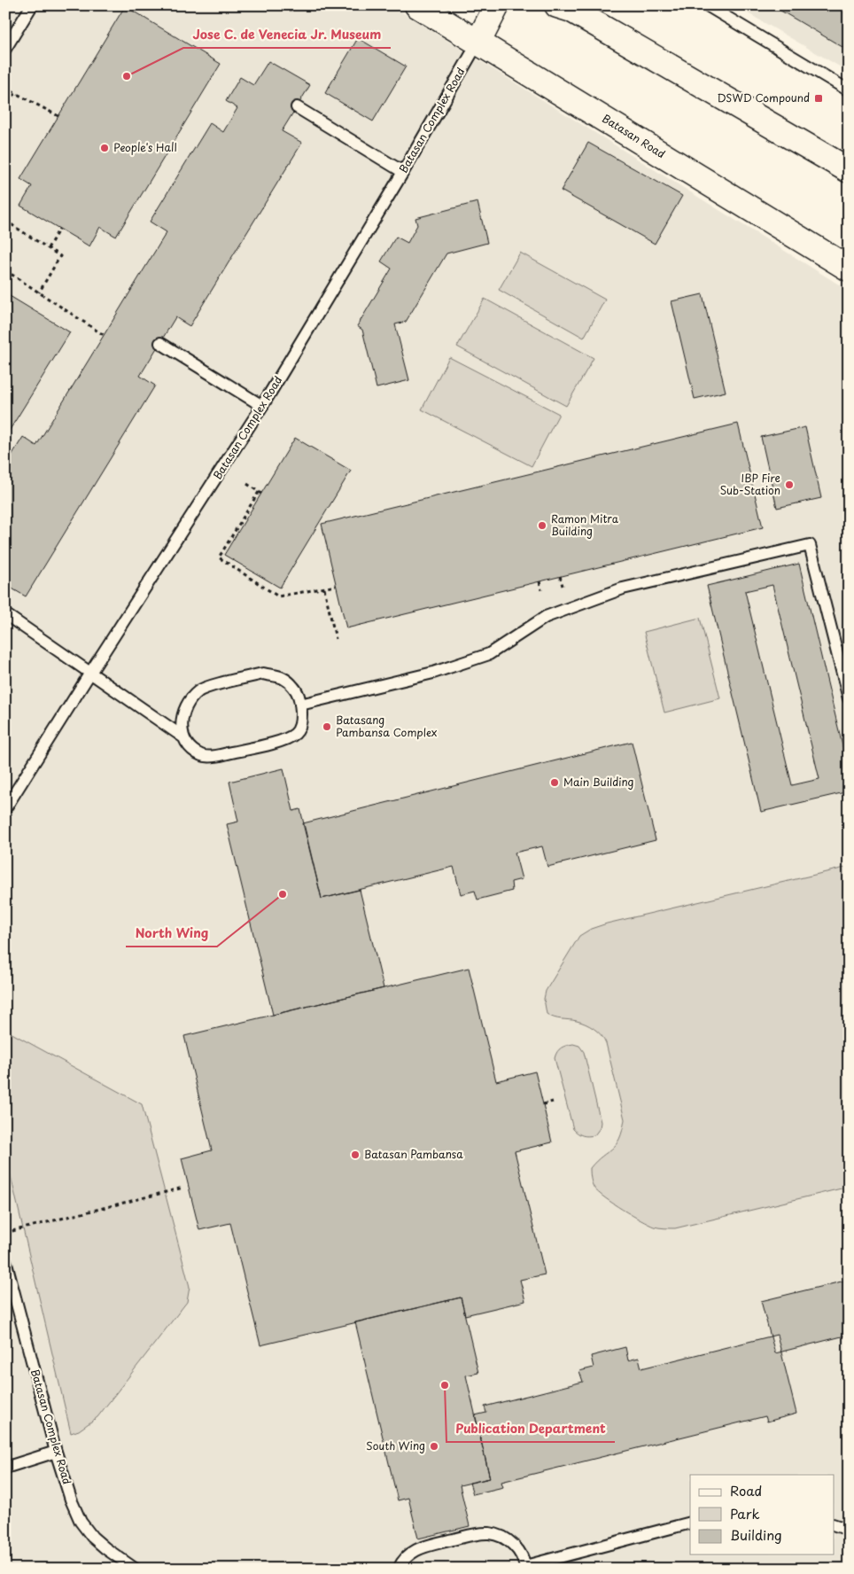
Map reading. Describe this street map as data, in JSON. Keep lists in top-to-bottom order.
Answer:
{
  "streets": {
    "main road": ["Batasan Road"],
    "lane": ["Batasan Complex Road"]
  },
  "crossings": [
    ["Batasan Complex Road", "Batasan Road"]
  ],
  "places": {
    "other": [
      "Jose C. de Venecia Jr. Museum",
      "People's Hall",
      "IBP Fire Sub-Station",
      "Ramon Mitra Building",
      "Batasang Pambansa Complex",
      "Main Building",
      "North Wing",
      "Batasan Pambansa",
      "Publication Department",
      "South Wing"
    ],
    "transit": ["DSWD Compound"]
  },
  "legend": ["Road", "Park", "Building"]
}
